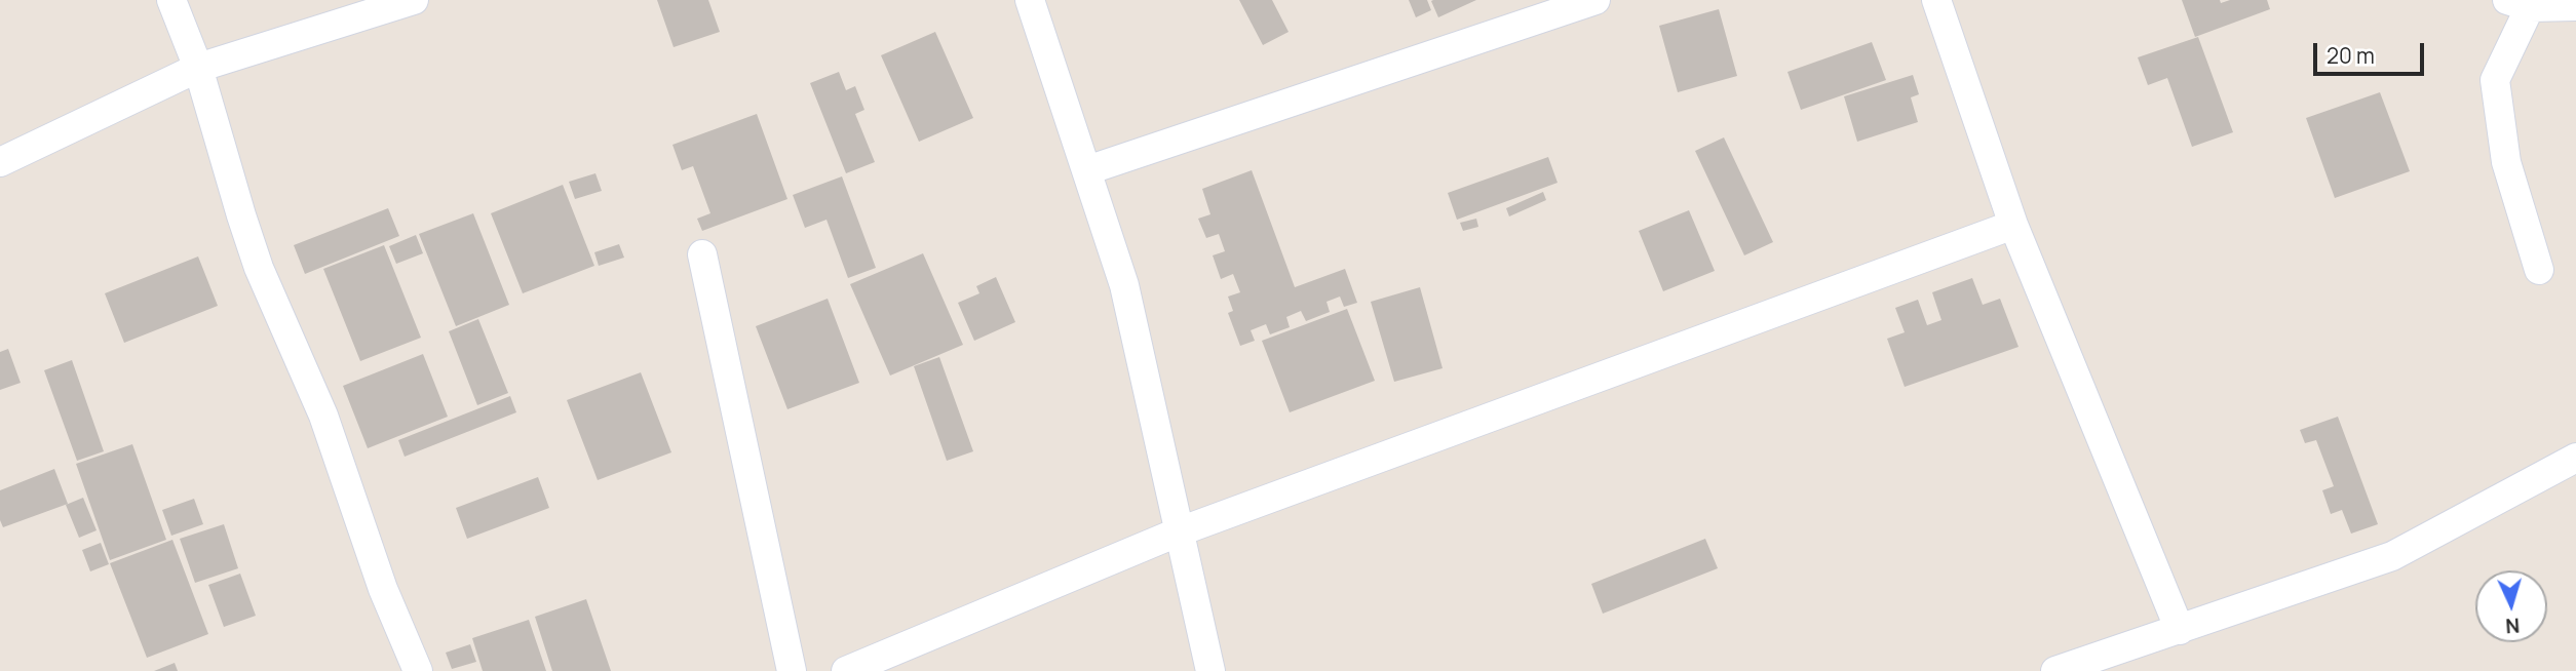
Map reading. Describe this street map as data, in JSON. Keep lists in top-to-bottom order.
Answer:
{
  "scale_bar": "20 m",
  "north": "bottom"
}
